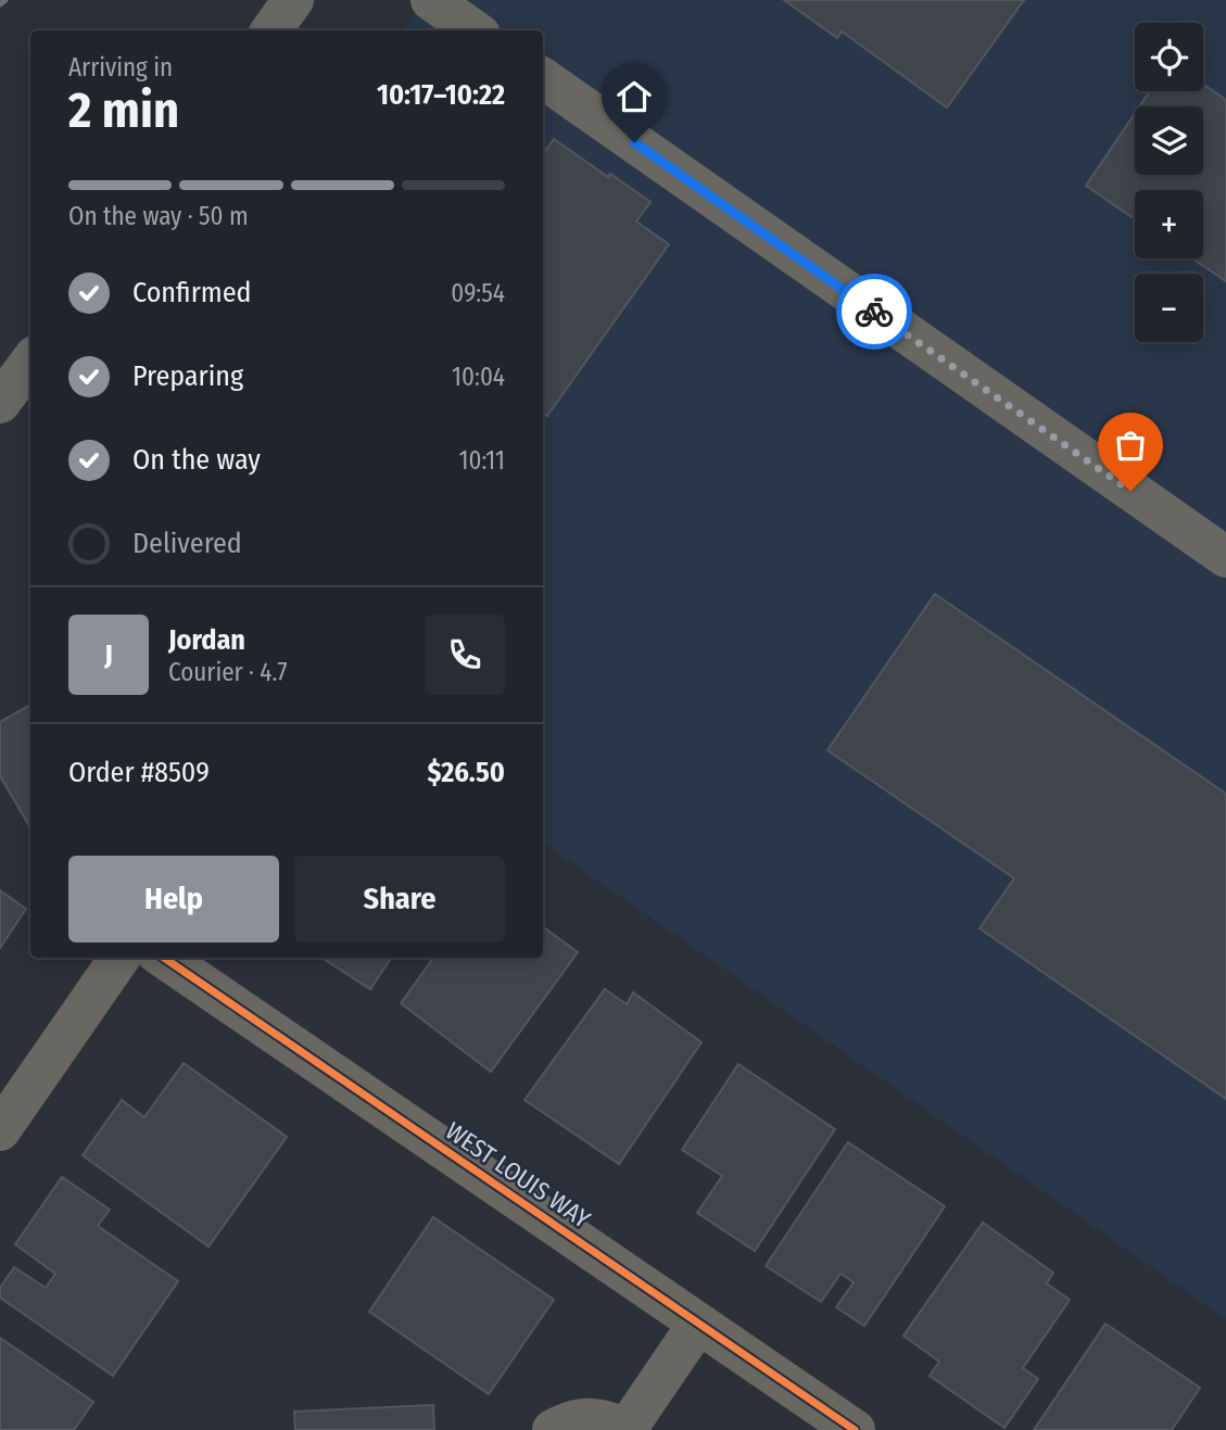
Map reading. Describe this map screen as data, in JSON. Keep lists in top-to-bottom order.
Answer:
{
  "streets": {
    "street": ["WEST LOUIS WAY"]
  },
  "page": {
    "map_buttons": ["+", "−"],
    "heading": ["2 min", "Arriving in", "10:17–10:22"],
    "panel": [
      "Jordan",
      "Courier · 4.7",
      "Order #8509",
      "$26.50"
    ],
    "bar": "On the way · 50 m",
    "list": [
      ["Confirmed", "09:54"],
      ["Preparing", "10:04"],
      ["On the way", "10:11"],
      "Delivered"
    ],
    "round": "J",
    "buttons": ["Help", "Share"]
  }
}
